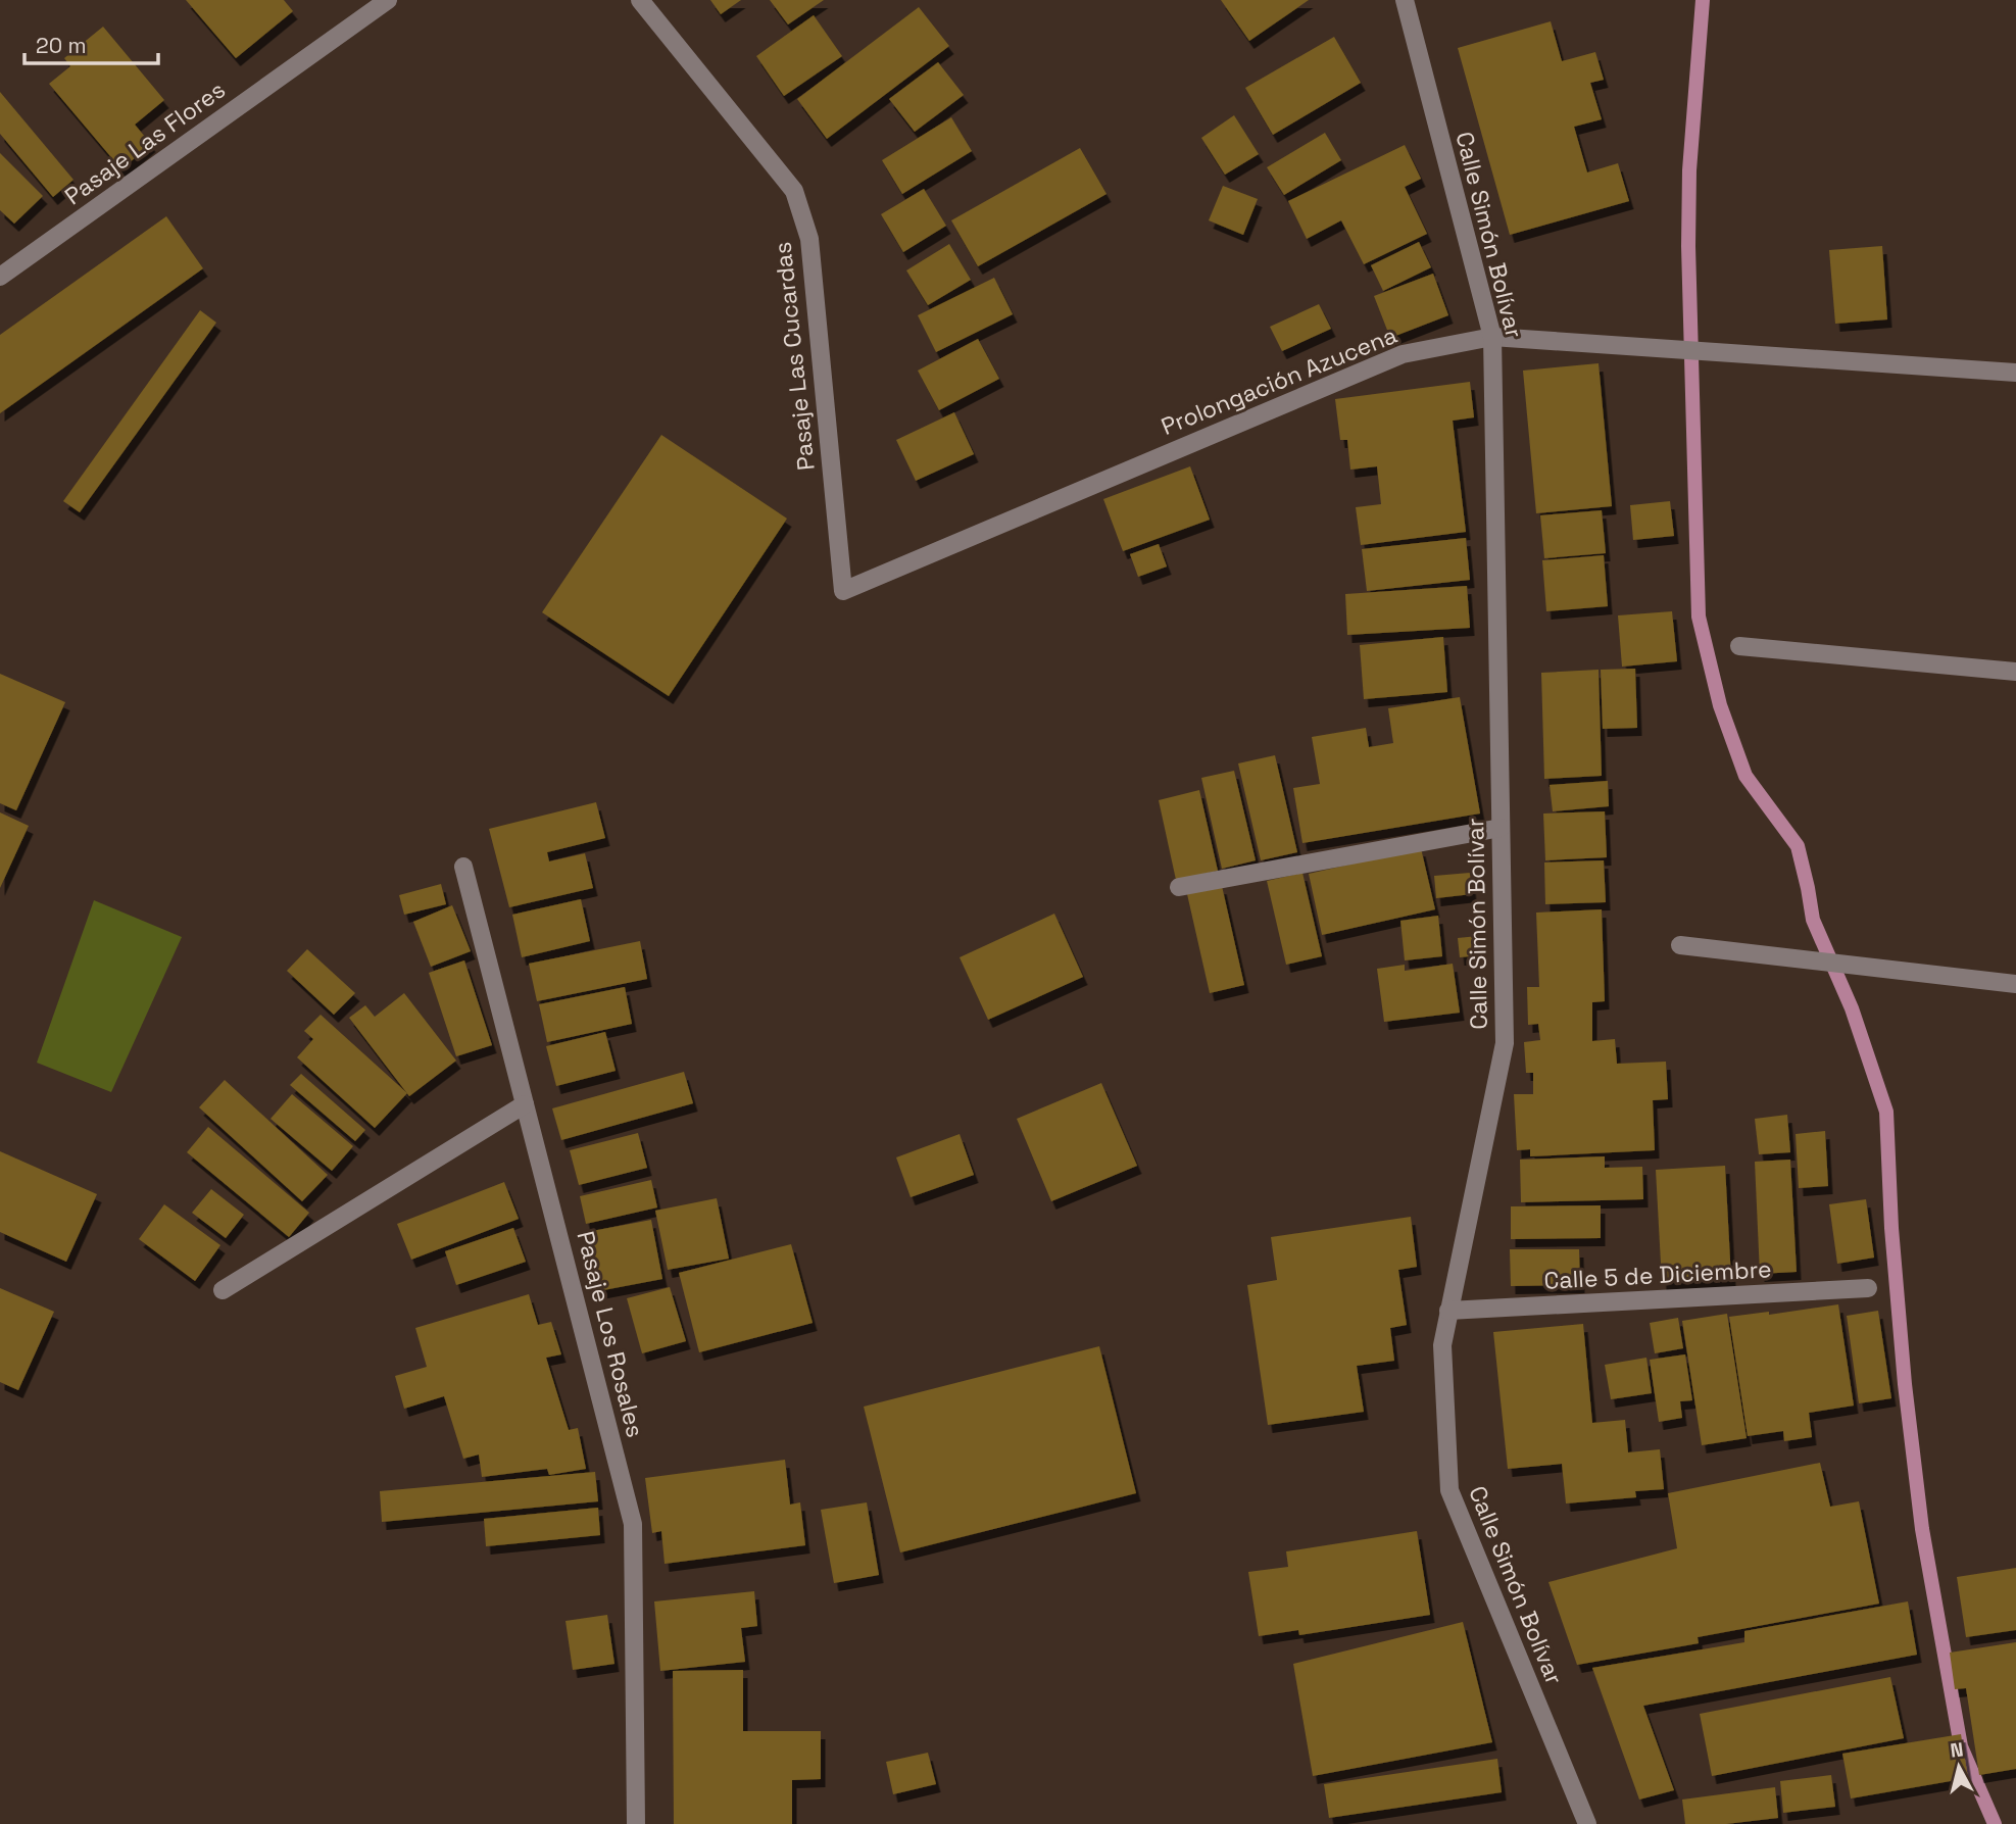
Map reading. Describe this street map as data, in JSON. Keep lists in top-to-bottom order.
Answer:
{
  "streets": {
    "street": [
      "Pasaje Las Flores",
      "Calle Simón Bolívar",
      "Pasaje Las Cucardas",
      "Prolongación Azucena",
      "Calle 5 de Diciembre",
      "Pasaje Los Rosales"
    ]
  },
  "crossings": [
    ["Calle Simón Bolívar", "Prolongación Azucena"],
    ["Calle Simón Bolívar", "Calle 5 de Diciembre"],
    ["Pasaje Las Cucardas", "Prolongación Azucena"]
  ],
  "scale_bar": "20 m",
  "north": "top"
}
